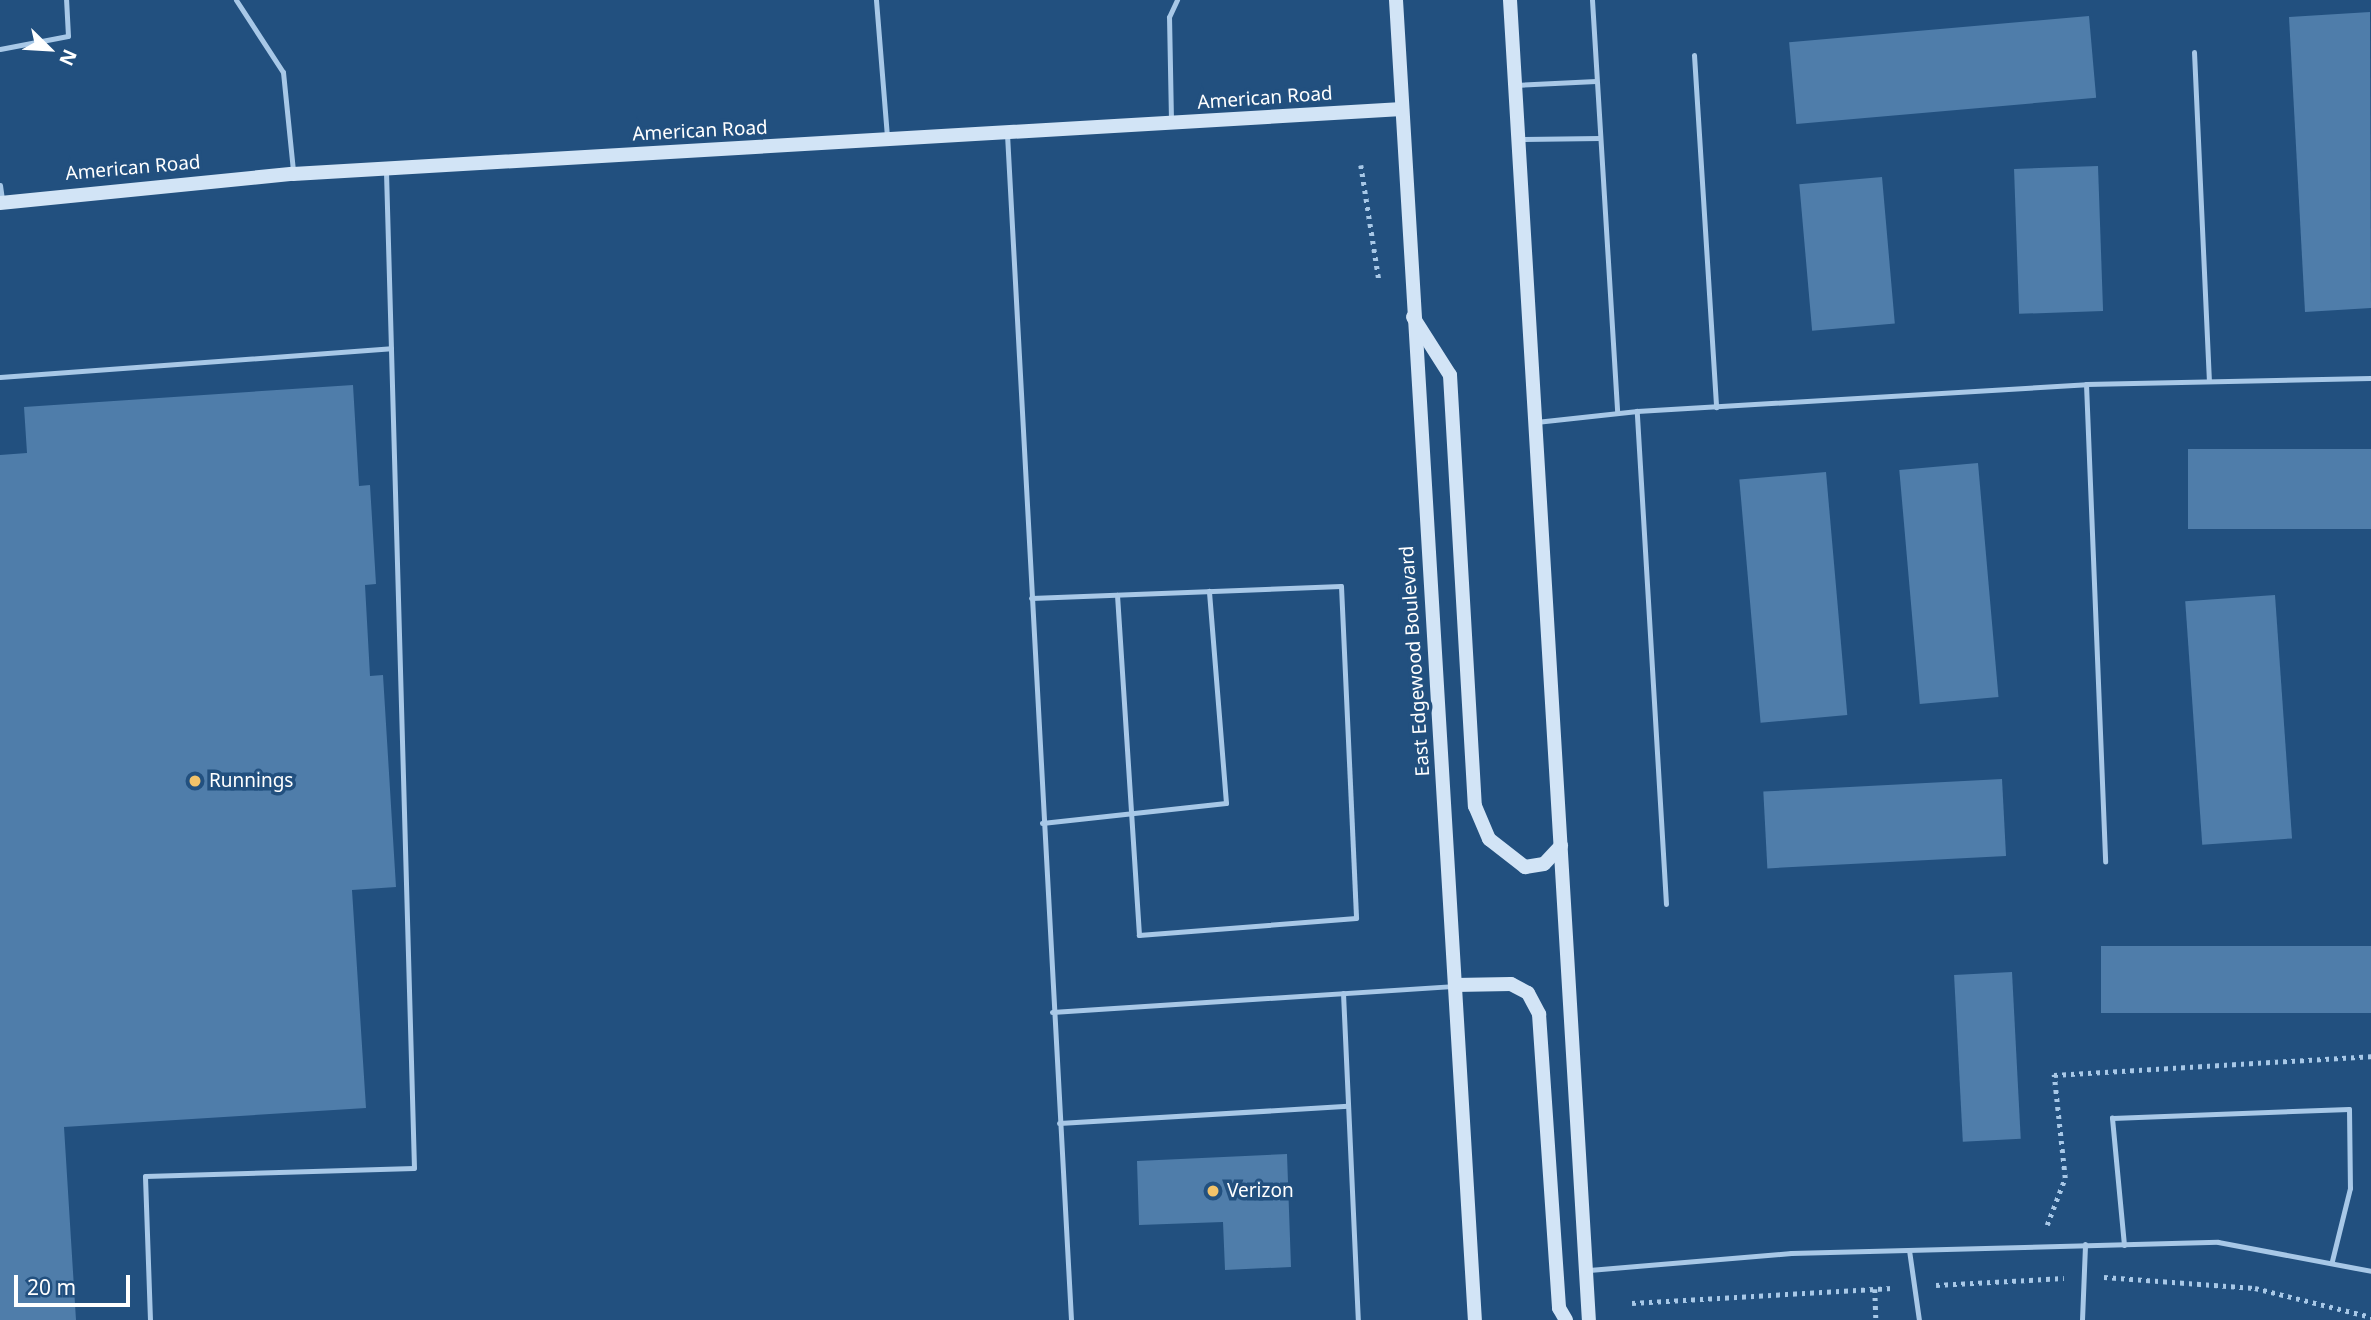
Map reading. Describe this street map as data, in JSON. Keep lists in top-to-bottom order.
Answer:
{
  "streets": {
    "street": ["American Road", "East Edgewood Boulevard"]
  },
  "crossings": [
    ["American Road", "East Edgewood Boulevard"]
  ],
  "places": ["Runnings", "Verizon"],
  "scale_bar": "20 m",
  "north": "bottom right"
}
